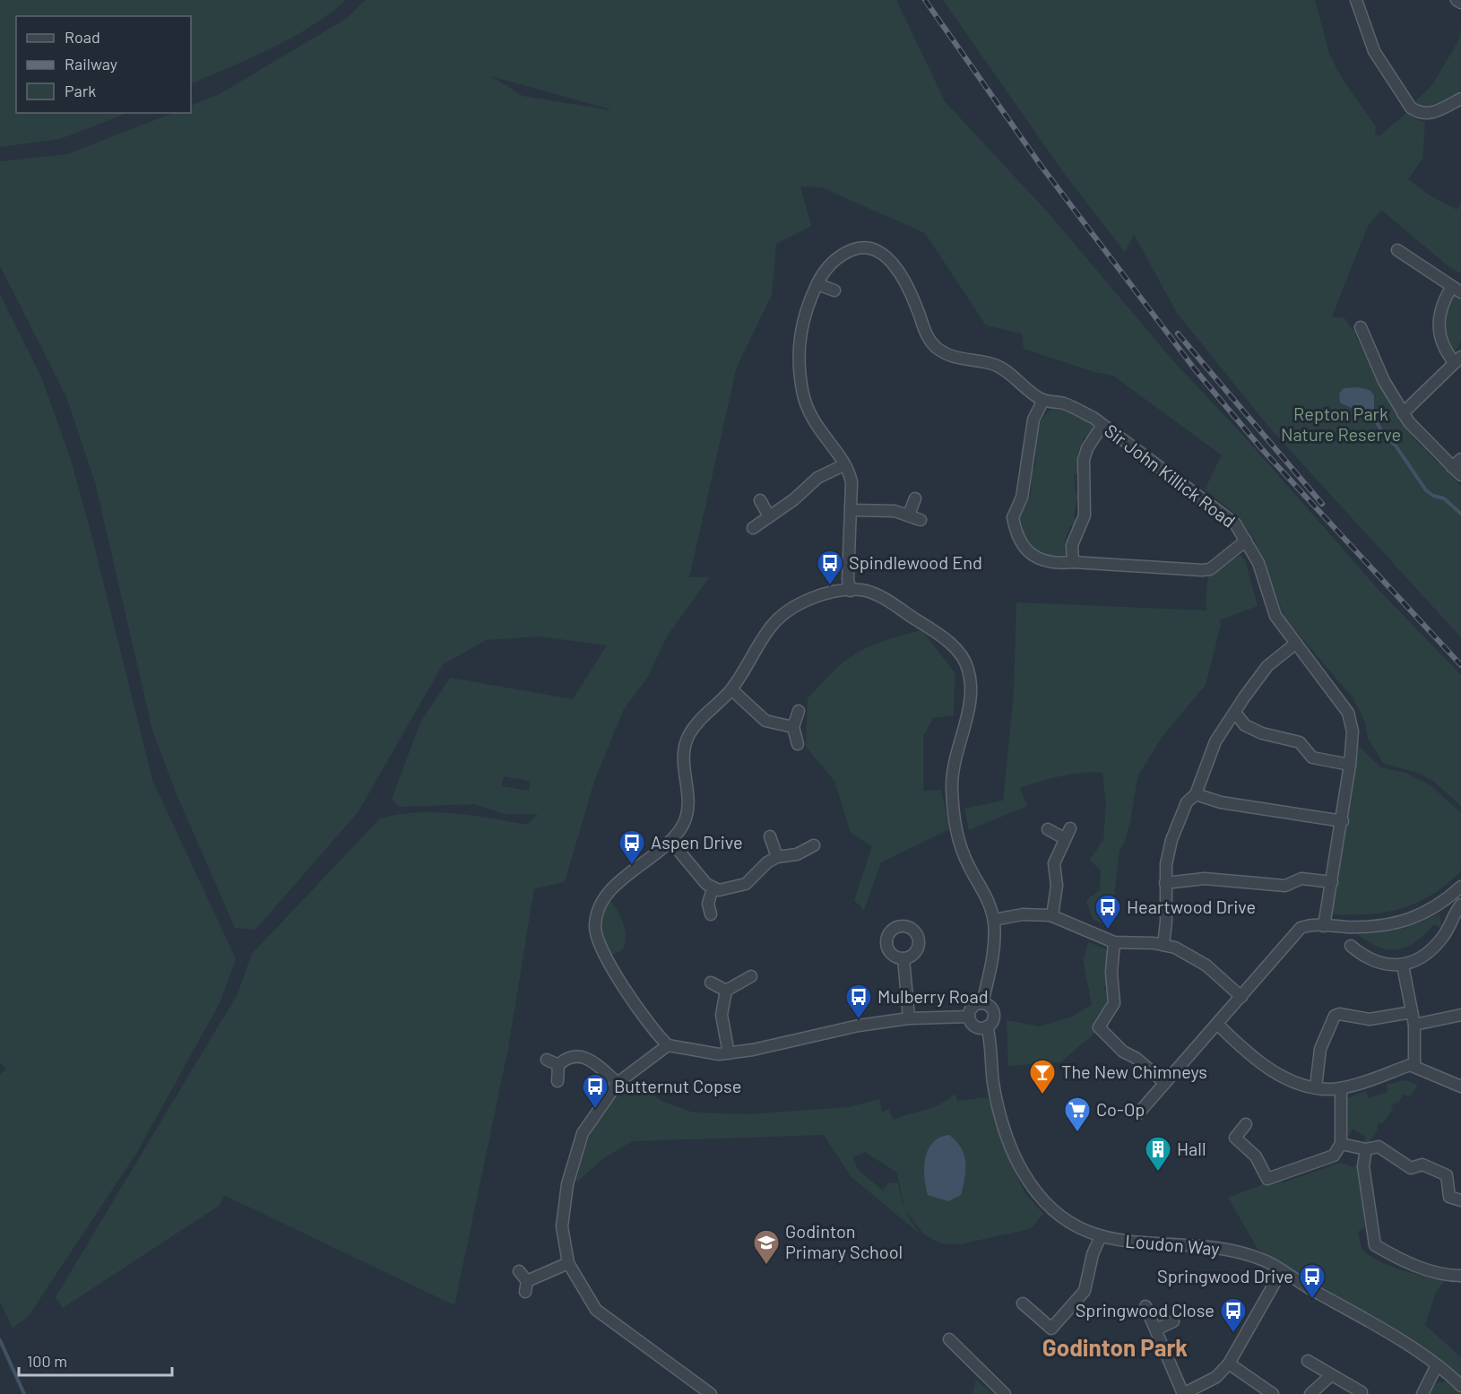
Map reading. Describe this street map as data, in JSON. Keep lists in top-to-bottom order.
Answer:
{
  "streets": {
    "street": ["Sir John Killick Road", "Loudon Way"]
  },
  "districts": ["Godinton Park"],
  "parks": ["Repton Park Nature Reserve"],
  "places": {
    "bus stop": [
      "Spindlewood End",
      "Aspen Drive",
      "Heartwood Drive",
      "Mulberry Road",
      "Butternut Copse",
      "Springwood Drive",
      "Springwood Close"
    ],
    "bar": ["The New Chimneys"],
    "supermarket": ["Co-Op"],
    "building": ["Hall"],
    "school or university": ["Godinton Primary School"]
  },
  "legend": ["Road", "Railway", "Park"],
  "scale_bar": "100 m"
}
